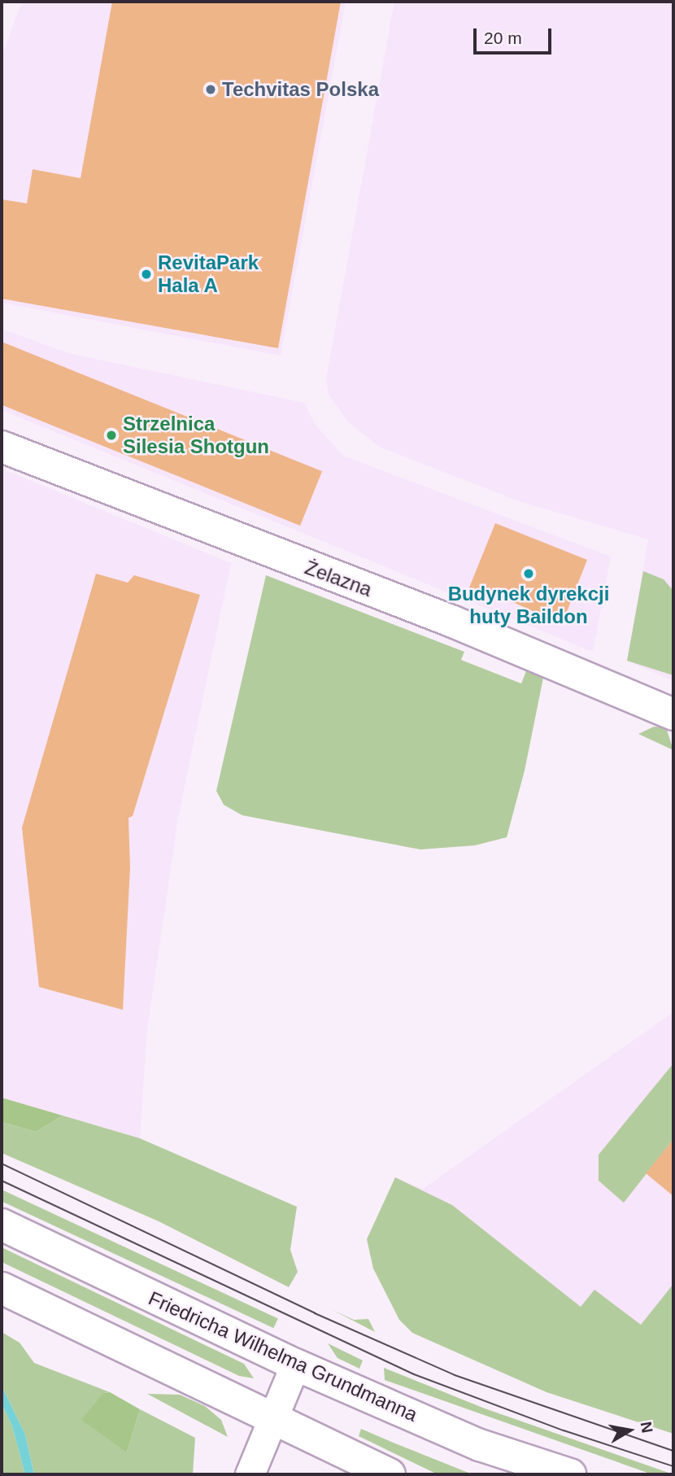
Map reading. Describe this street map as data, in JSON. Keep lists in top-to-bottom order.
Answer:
{
  "streets": {
    "main road": ["Żelazna", "Friedricha Wilhelma Grundmanna"]
  },
  "places": [
    "Techvitas Polska",
    "RevitaPark Hala A",
    "Strzelnica Silesia Shotgun",
    "Budynek dyrekcji huty Baildon"
  ],
  "scale_bar": "20 m",
  "north": "right"
}
